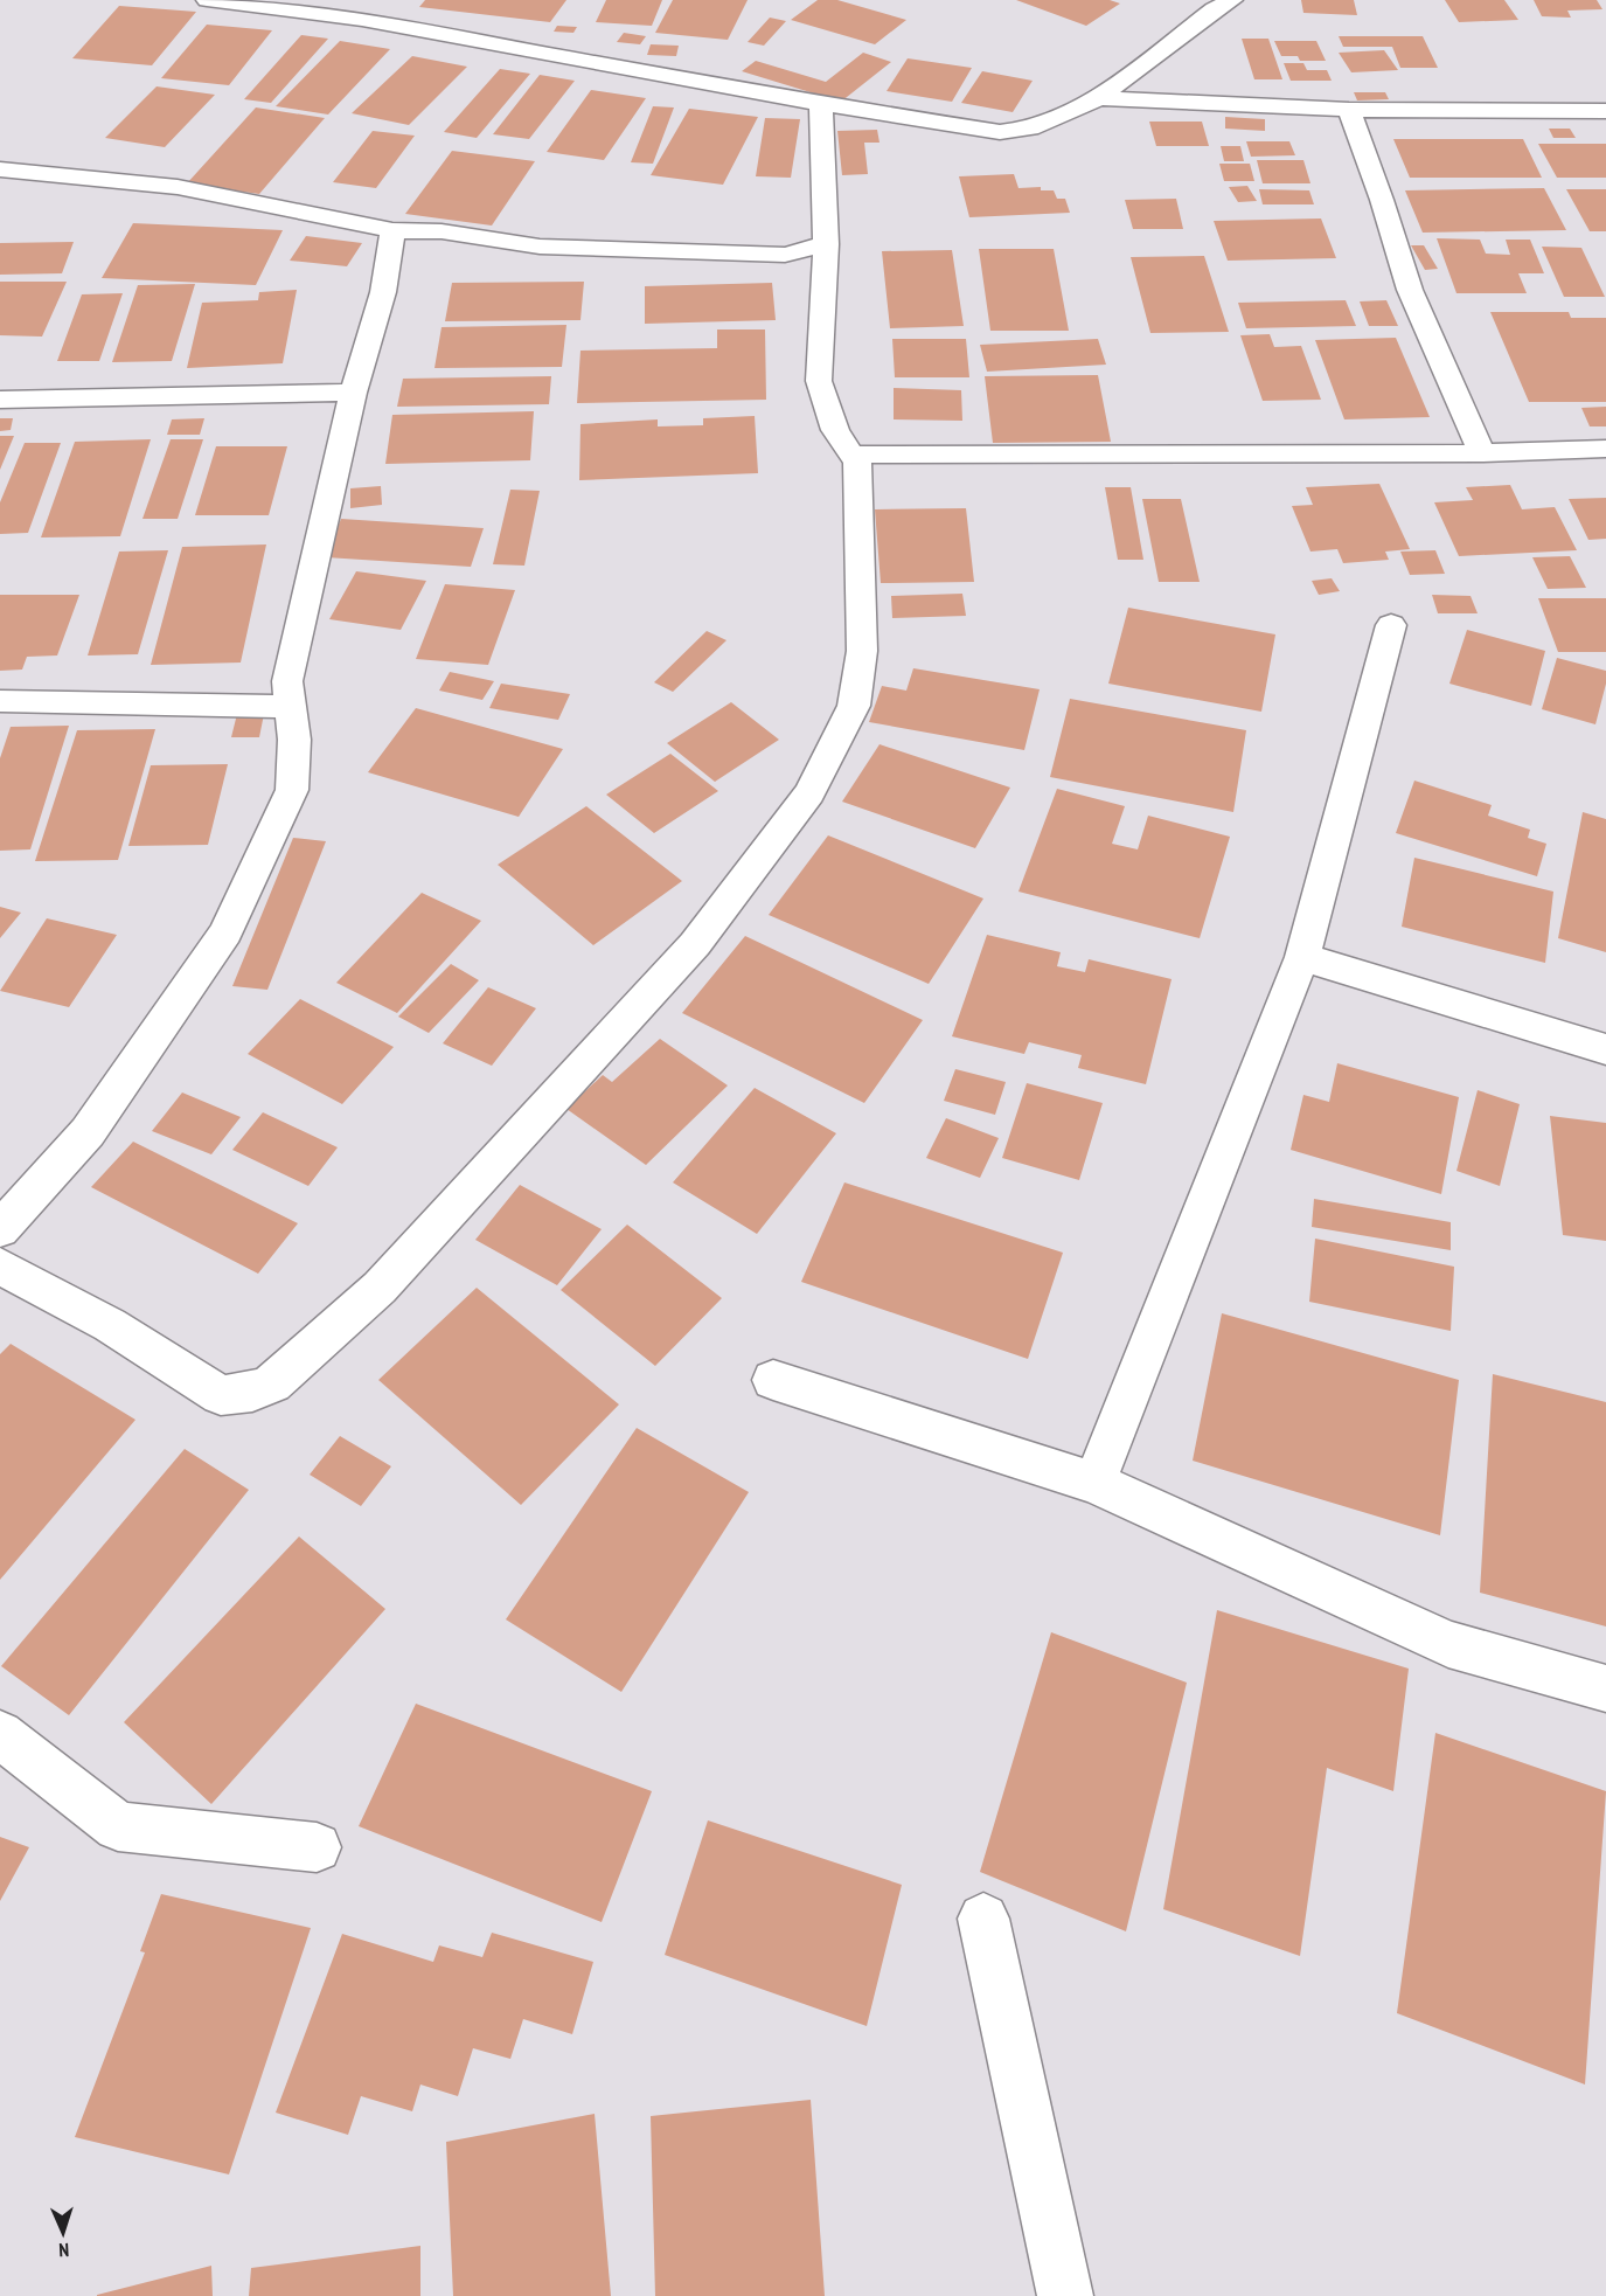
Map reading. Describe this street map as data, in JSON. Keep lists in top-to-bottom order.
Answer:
{
  "north": "bottom"
}
